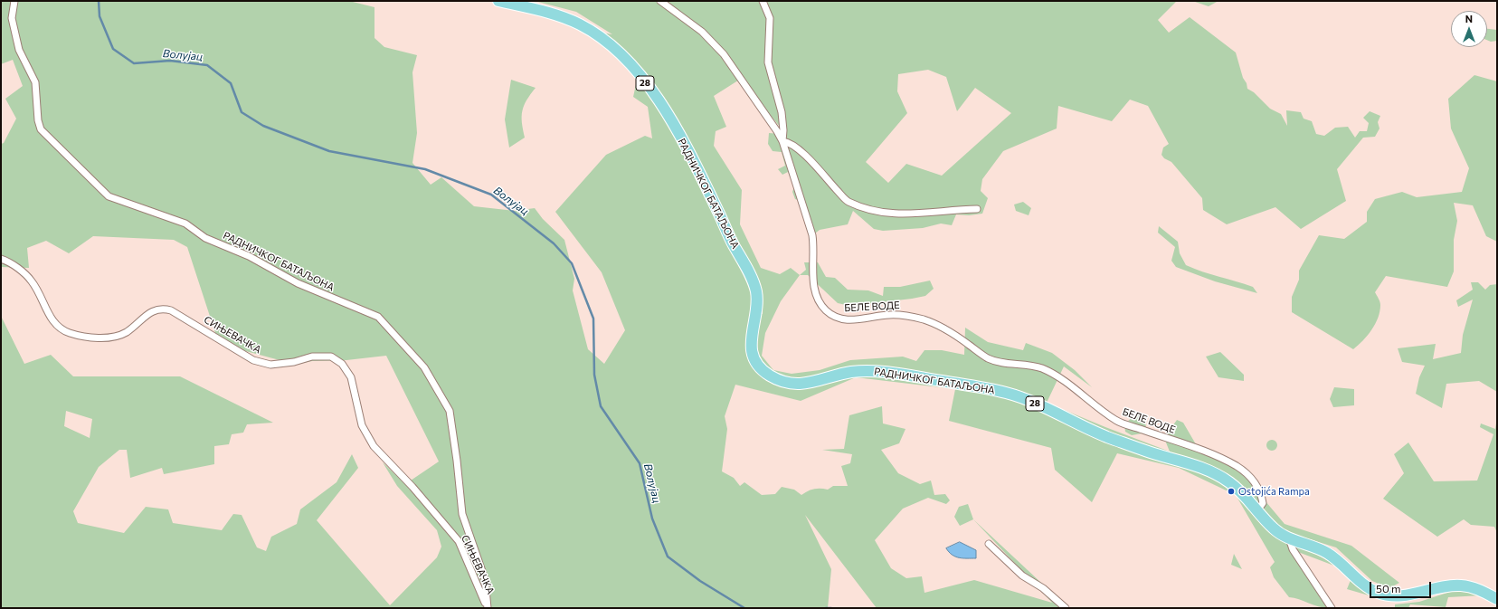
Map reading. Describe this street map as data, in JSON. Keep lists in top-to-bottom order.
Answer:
{
  "streets": {
    "main road": ["28", "РАДНИЧКОГ БАТАЉОНА"],
    "street": ["БЕЛЕ ВОДЕ", "СИЊЕВАЧКА"]
  },
  "crossings": [
    ["РАДНИЧКОГ БАТАЉОНА", "БЕЛЕ ВОДЕ"],
    ["РАДНИЧКОГ БАТАЉОНА", "СИЊЕВАЧКА"]
  ],
  "water": ["Волујац"],
  "places": ["Ostojića Rampa"],
  "scale_bar": "50 m",
  "north": "top"
}
